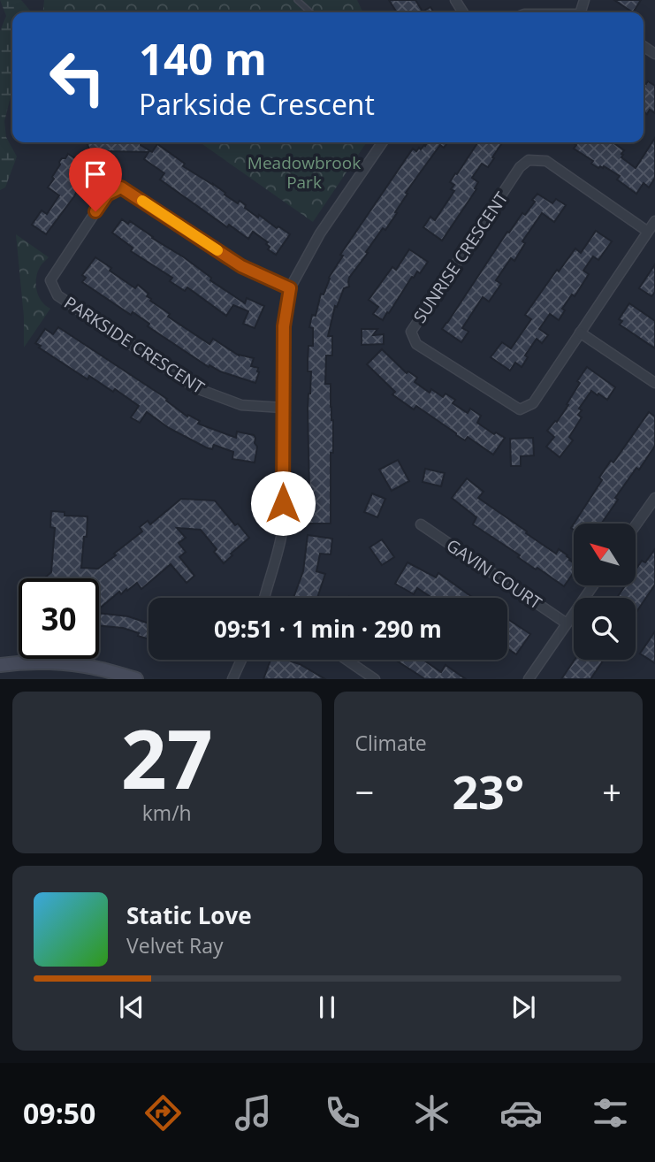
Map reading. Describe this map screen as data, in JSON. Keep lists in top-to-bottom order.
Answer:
{
  "streets": {
    "street": ["SUNRISE CRESCENT", "PARKSIDE CRESCENT", "GAVIN COURT"]
  },
  "parks": ["Meadowbrook Park"],
  "north": "top left",
  "page": {
    "turn": ["140 m", "Parkside Crescent"],
    "limit": "30",
    "trip": "09:51 · 1 min · 290 m",
    "tile": [
      ["27", "km/h"],
      "Climate"
    ],
    "heat": ["−", "23°", "+"],
    "song": ["Static Love", "Velvet Ray"],
    "tabs": "09:50"
  }
}
